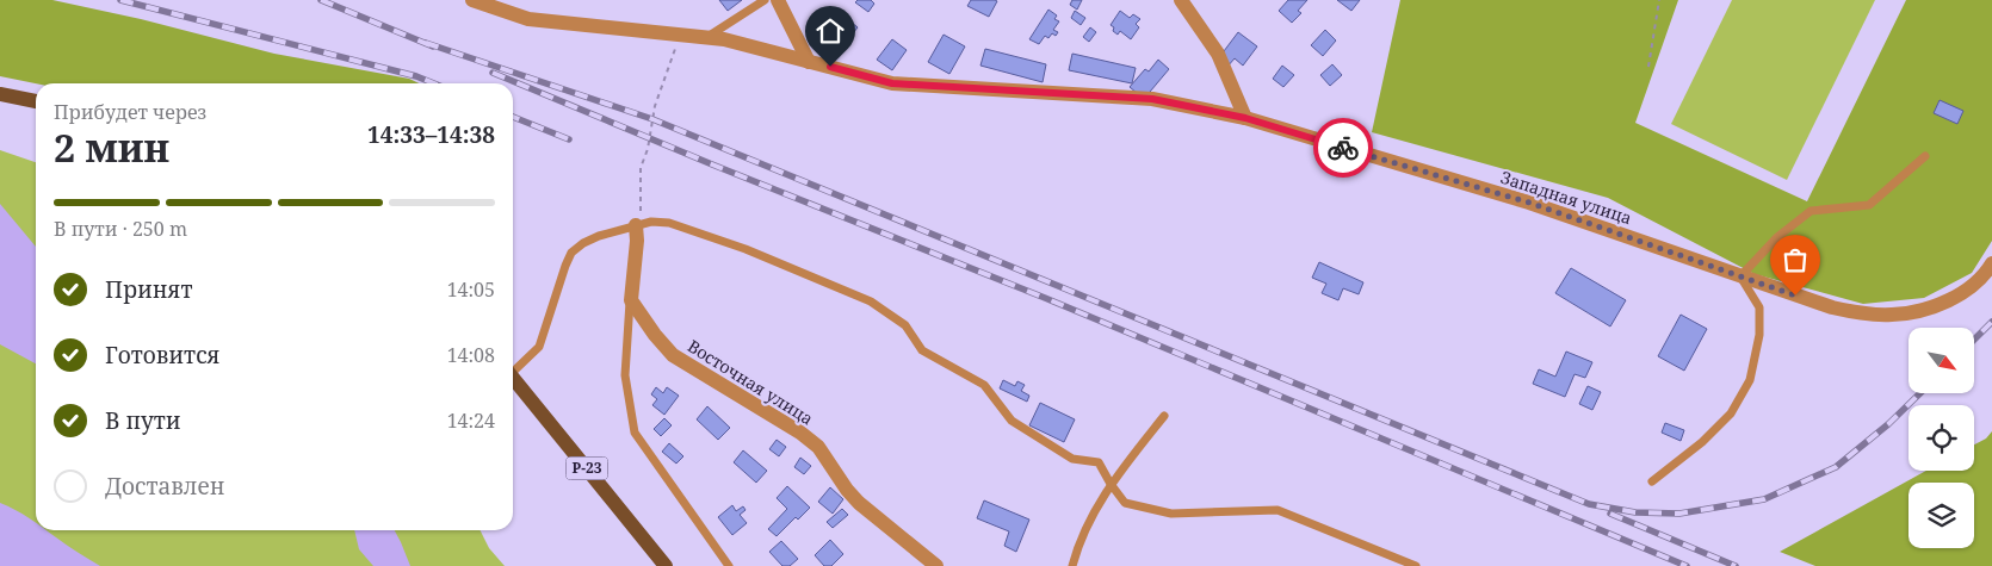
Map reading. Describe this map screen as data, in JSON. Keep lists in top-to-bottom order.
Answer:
{
  "streets": {
    "main road": ["Р-23"],
    "street": ["Западная улица", "Восточная улица"]
  },
  "north": "bottom right",
  "page": {
    "heading": ["2 мин", "Прибудет через", "14:33–14:38"],
    "bar": "В пути · 250 m",
    "list": [
      ["Принят", "14:05"],
      ["Готовится", "14:08"],
      ["В пути", "14:24"],
      "Доставлен"
    ]
  }
}
